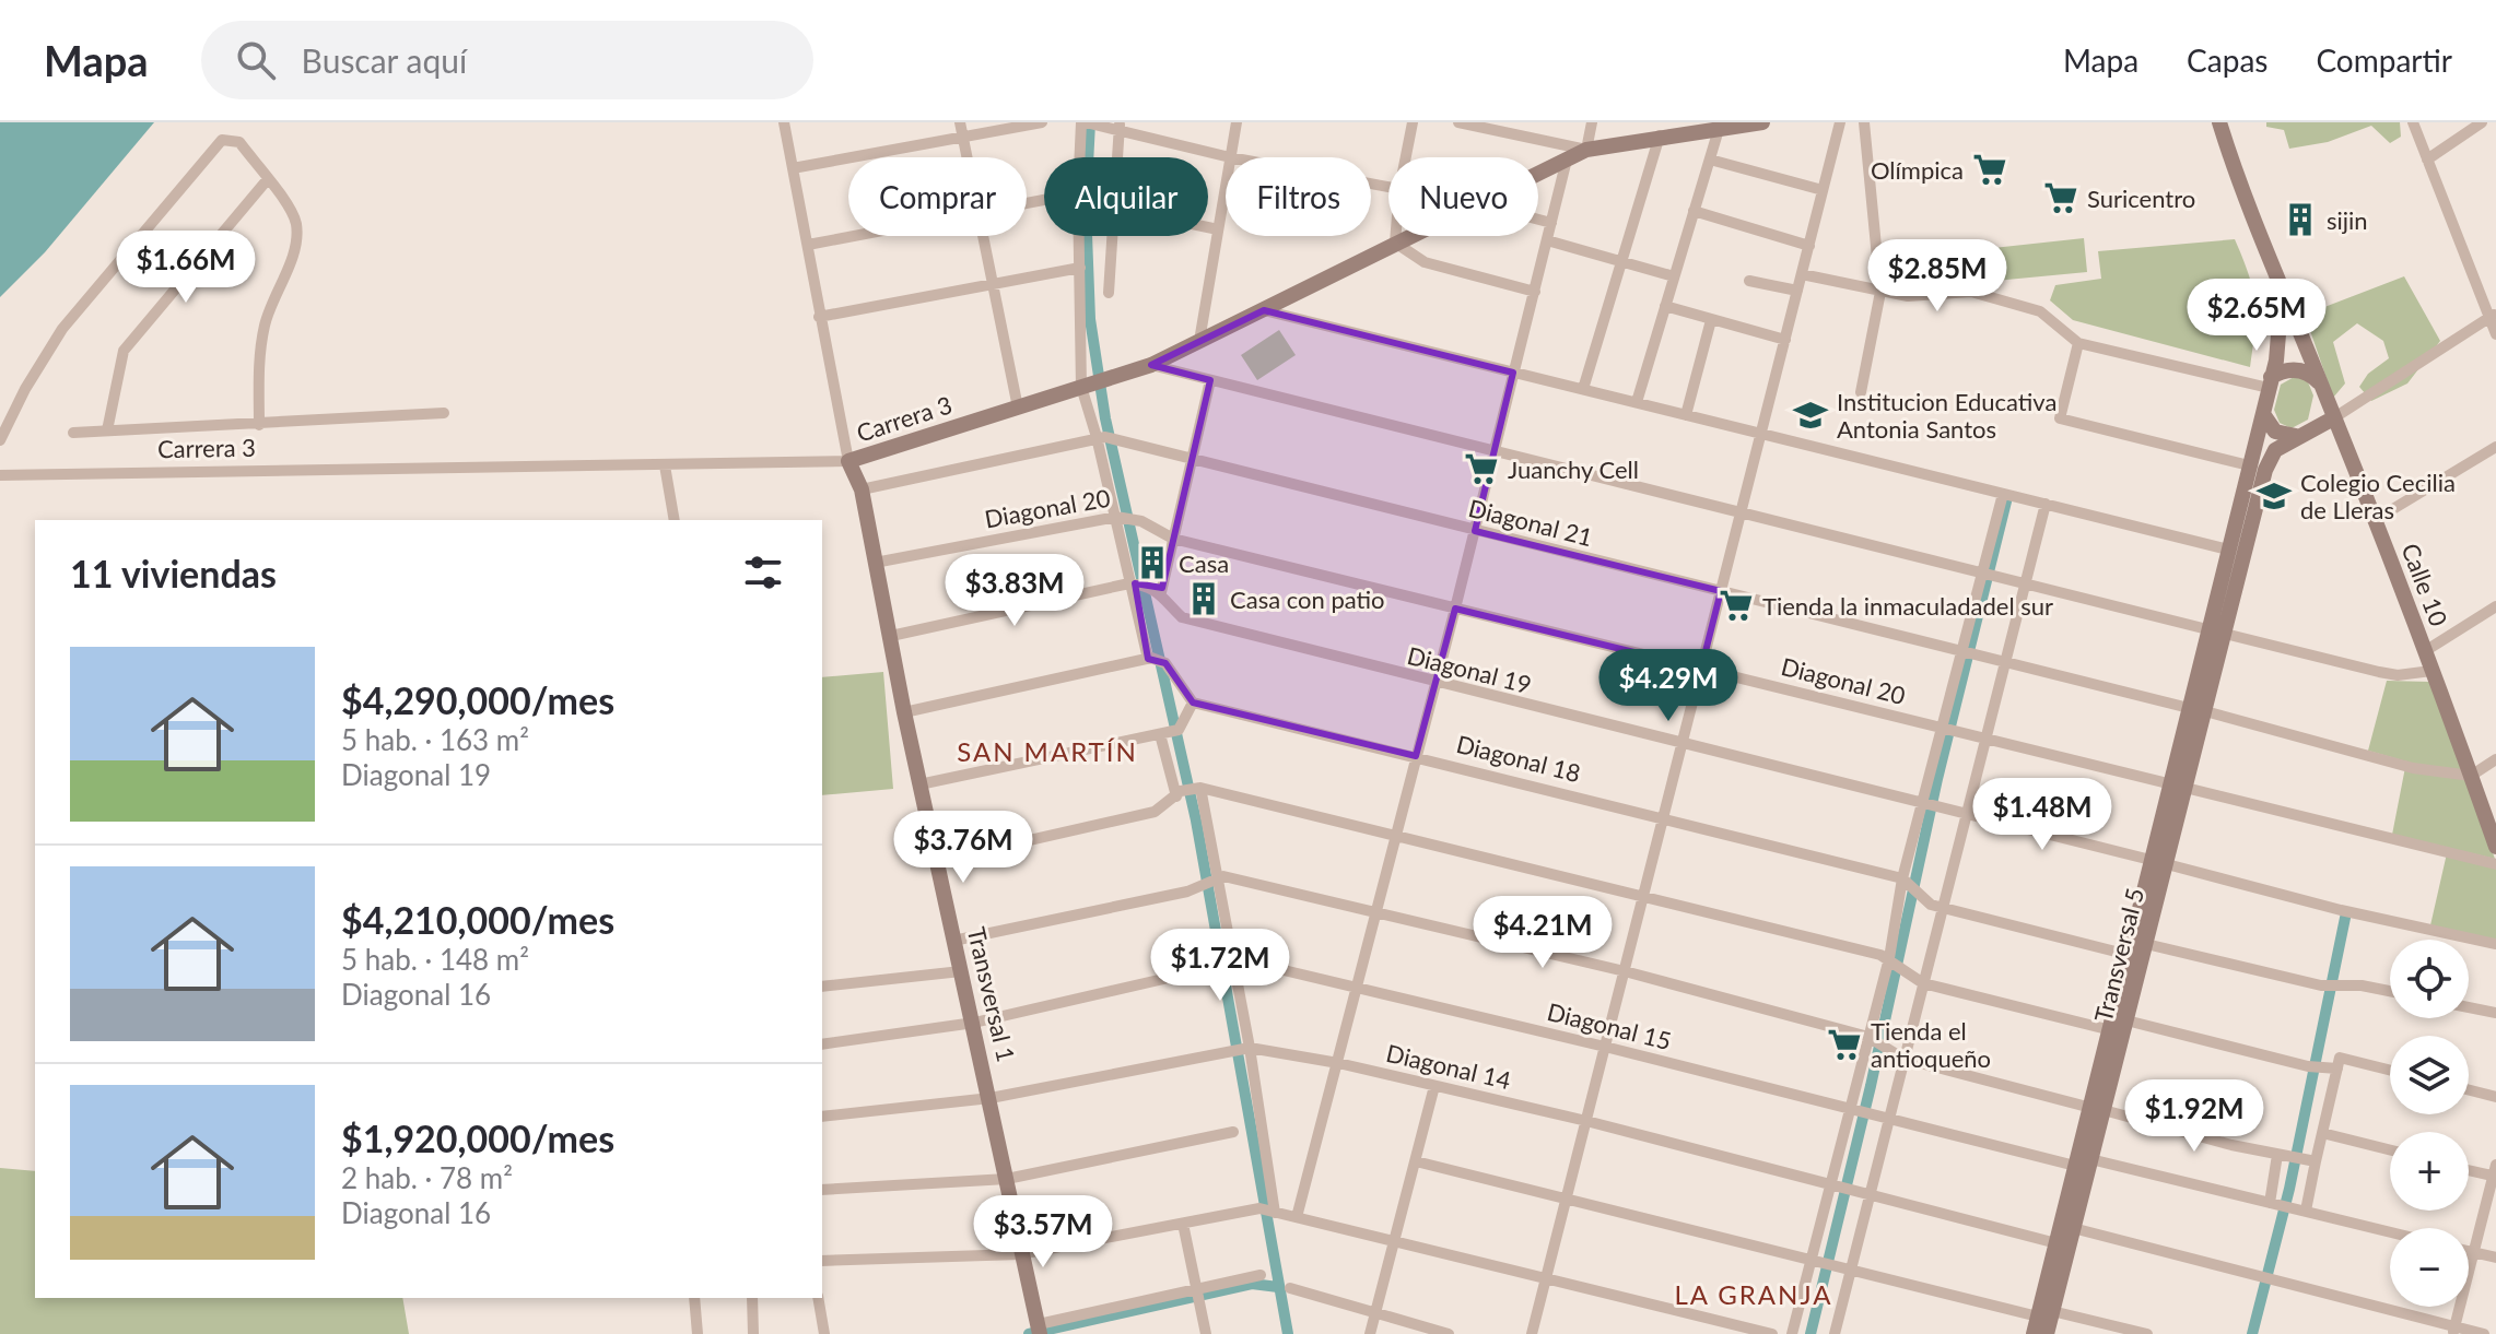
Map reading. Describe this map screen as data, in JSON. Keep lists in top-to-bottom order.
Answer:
{
  "streets": {
    "street": [
      "Carrera 3",
      "Diagonal 20",
      "Diagonal 21",
      "Calle 10",
      "Diagonal 19",
      "Diagonal 18",
      "Transversal 5",
      "Transversal 1",
      "Diagonal 15",
      "Diagonal 14"
    ]
  },
  "crossings": [
    ["Carrera 3", "Transversal 1"],
    ["Diagonal 20", "Transversal 5"],
    ["Diagonal 20", "Transversal 1"],
    ["Diagonal 21", "Transversal 5"],
    ["Calle 10", "Transversal 5"],
    ["Diagonal 19", "Transversal 5"],
    ["Diagonal 18", "Transversal 5"],
    ["Transversal 5", "Diagonal 15"],
    ["Transversal 5", "Diagonal 14"],
    ["Transversal 1", "Diagonal 15"],
    ["Transversal 1", "Diagonal 14"]
  ],
  "districts": ["SAN MARTÍN", "LA GRANJA"],
  "places": {
    "supermarket": [
      "Olímpica",
      "Suricentro",
      "Juanchy Cell",
      "Tienda la inmaculadadel sur",
      "Tienda el antioqueño"
    ],
    "building": ["sijin", "Casa", "Casa con patio"],
    "school or university": ["Institucion Educativa Antonia Santos", "Colegio Cecilia de Lleras"]
  },
  "page": {
    "header": "Mapa",
    "search": "Buscar aquí",
    "nav": ["Mapa", "Capas", "Compartir"],
    "chip": [
      "Comprar",
      "Alquilar",
      "Filtros",
      "Nuevo"
    ],
    "price": [
      "$1.66M",
      "$2.85M",
      "$2.65M",
      "$3.83M",
      "$4.29M",
      "$1.48M",
      "$3.76M",
      "$4.21M",
      "$1.72M",
      "$1.92M",
      "$3.57M"
    ],
    "heading": "11 viviendas",
    "list": [
      {
        "name": "$4,290,000/mes",
        "note": "5 hab. · 163 m² · Diagonal 19"
      },
      {
        "name": "$4,210,000/mes",
        "note": "5 hab. · 148 m² · Diagonal 16"
      },
      {
        "name": "$1,920,000/mes",
        "note": "2 hab. · 78 m² · Diagonal 16"
      }
    ],
    "map_buttons": ["+", "−"]
  }
}
